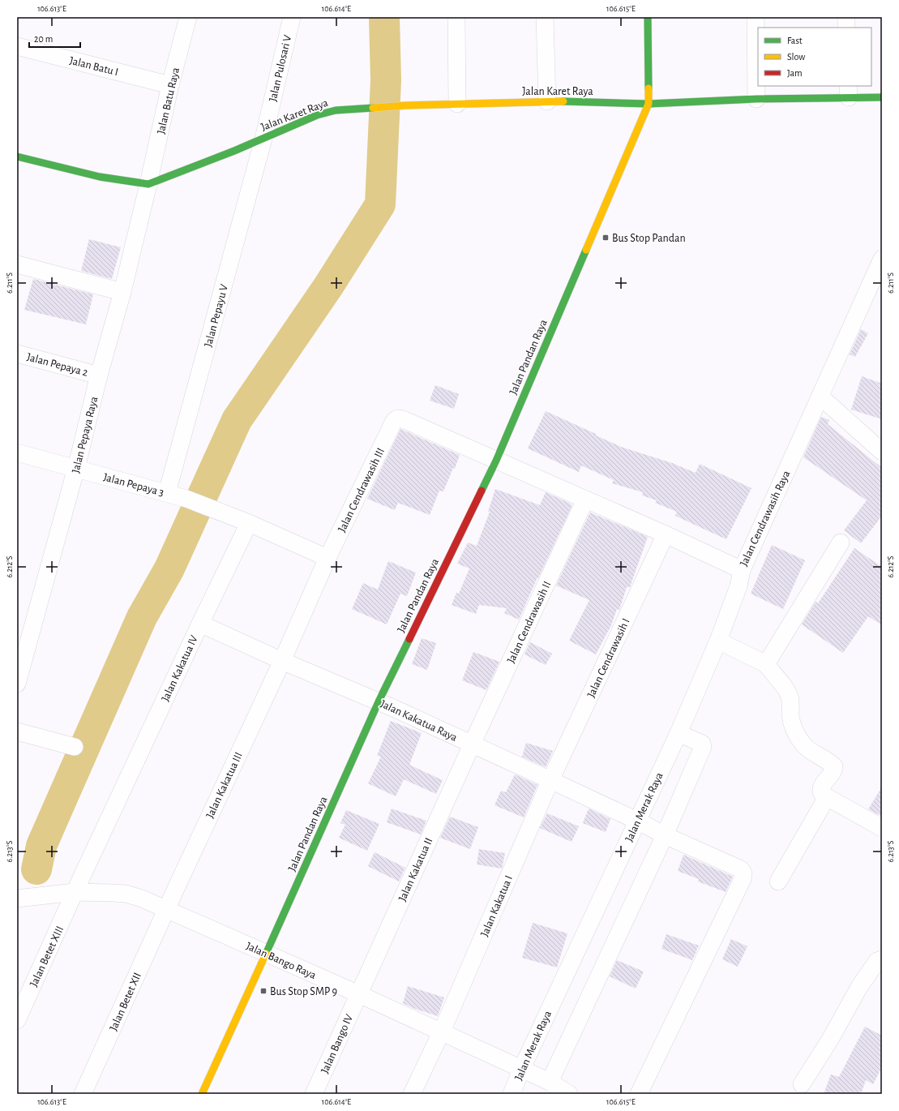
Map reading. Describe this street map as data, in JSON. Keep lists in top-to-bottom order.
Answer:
{
  "streets": {
    "street": [
      "Jalan Batu I",
      "Jalan Pulosari V",
      "Jalan Karet Raya",
      "Jalan Batu Raya",
      "Jalan Pepayu V",
      "Jalan Pandan Raya",
      "Jalan Pepaya 2",
      "Jalan Pepaya Raya",
      "Jalan Pepaya 3",
      "Jalan Cendrawasih III",
      "Jalan Cendrawasih Raya",
      "Jalan Cendrawasih II",
      "Jalan Cendrawasih I",
      "Jalan Kakatua IV",
      "Jalan Kakatua Raya",
      "Jalan Kakatua III",
      "Jalan Merak Raya",
      "Jalan Kakatua II",
      "Jalan Kakatua I",
      "Jalan Betet XIII",
      "Jalan Bango Raya",
      "Jalan Betet XII",
      "Jalan Bango IV"
    ]
  },
  "crossings": [
    ["Jalan Batu I", "Jalan Batu Raya"],
    ["Jalan Pulosari V", "Jalan Karet Raya"],
    ["Jalan Pulosari V", "Jalan Pepayu V"],
    ["Jalan Karet Raya", "Jalan Batu Raya"],
    ["Jalan Karet Raya", "Jalan Pepayu V"],
    ["Jalan Karet Raya", "Jalan Pandan Raya"],
    ["Jalan Karet Raya", "Jalan Pepaya Raya"],
    ["Jalan Batu Raya", "Jalan Pepaya Raya"],
    ["Jalan Pepayu V", "Jalan Pepaya 3"],
    ["Jalan Pandan Raya", "Jalan Cendrawasih III"],
    ["Jalan Pandan Raya", "Jalan Cendrawasih Raya"],
    ["Jalan Pandan Raya", "Jalan Kakatua Raya"],
    ["Jalan Pandan Raya", "Jalan Bango Raya"],
    ["Jalan Pepaya 2", "Jalan Pepaya Raya"],
    ["Jalan Pepaya Raya", "Jalan Pepaya 3"],
    ["Jalan Pepaya 3", "Jalan Kakatua IV"],
    ["Jalan Cendrawasih III", "Jalan Cendrawasih Raya"],
    ["Jalan Cendrawasih III", "Jalan Kakatua Raya"],
    ["Jalan Cendrawasih III", "Jalan Kakatua III"],
    ["Jalan Cendrawasih Raya", "Jalan Cendrawasih II"],
    ["Jalan Cendrawasih Raya", "Jalan Cendrawasih I"],
    ["Jalan Cendrawasih Raya", "Jalan Merak Raya"],
    ["Jalan Cendrawasih II", "Jalan Kakatua Raya"],
    ["Jalan Cendrawasih II", "Jalan Kakatua II"],
    ["Jalan Cendrawasih I", "Jalan Kakatua Raya"],
    ["Jalan Cendrawasih I", "Jalan Kakatua I"],
    ["Jalan Kakatua IV", "Jalan Kakatua Raya"],
    ["Jalan Kakatua IV", "Jalan Betet XIII"],
    ["Jalan Kakatua IV", "Jalan Bango Raya"],
    ["Jalan Kakatua Raya", "Jalan Kakatua III"],
    ["Jalan Kakatua Raya", "Jalan Merak Raya"],
    ["Jalan Kakatua Raya", "Jalan Kakatua II"],
    ["Jalan Kakatua Raya", "Jalan Kakatua I"],
    ["Jalan Kakatua III", "Jalan Bango Raya"],
    ["Jalan Kakatua III", "Jalan Betet XII"],
    ["Jalan Merak Raya", "Jalan Bango Raya"],
    ["Jalan Kakatua II", "Jalan Bango Raya"],
    ["Jalan Kakatua II", "Jalan Bango IV"],
    ["Jalan Kakatua I", "Jalan Bango Raya"],
    ["Jalan Betet XIII", "Jalan Bango Raya"],
    ["Jalan Bango Raya", "Jalan Betet XII"],
    ["Jalan Bango Raya", "Jalan Bango IV"]
  ],
  "places": {
    "transit": ["Bus Stop Pandan", "Bus Stop SMP 9"]
  },
  "legend": ["Fast", "Slow", "Jam"],
  "scale_bar": "20 m",
  "coordinates": [
    "106.613°E",
    "106.614°E",
    "106.615°E",
    "6.211°S",
    "6.212°S",
    "6.213°S"
  ]
}
